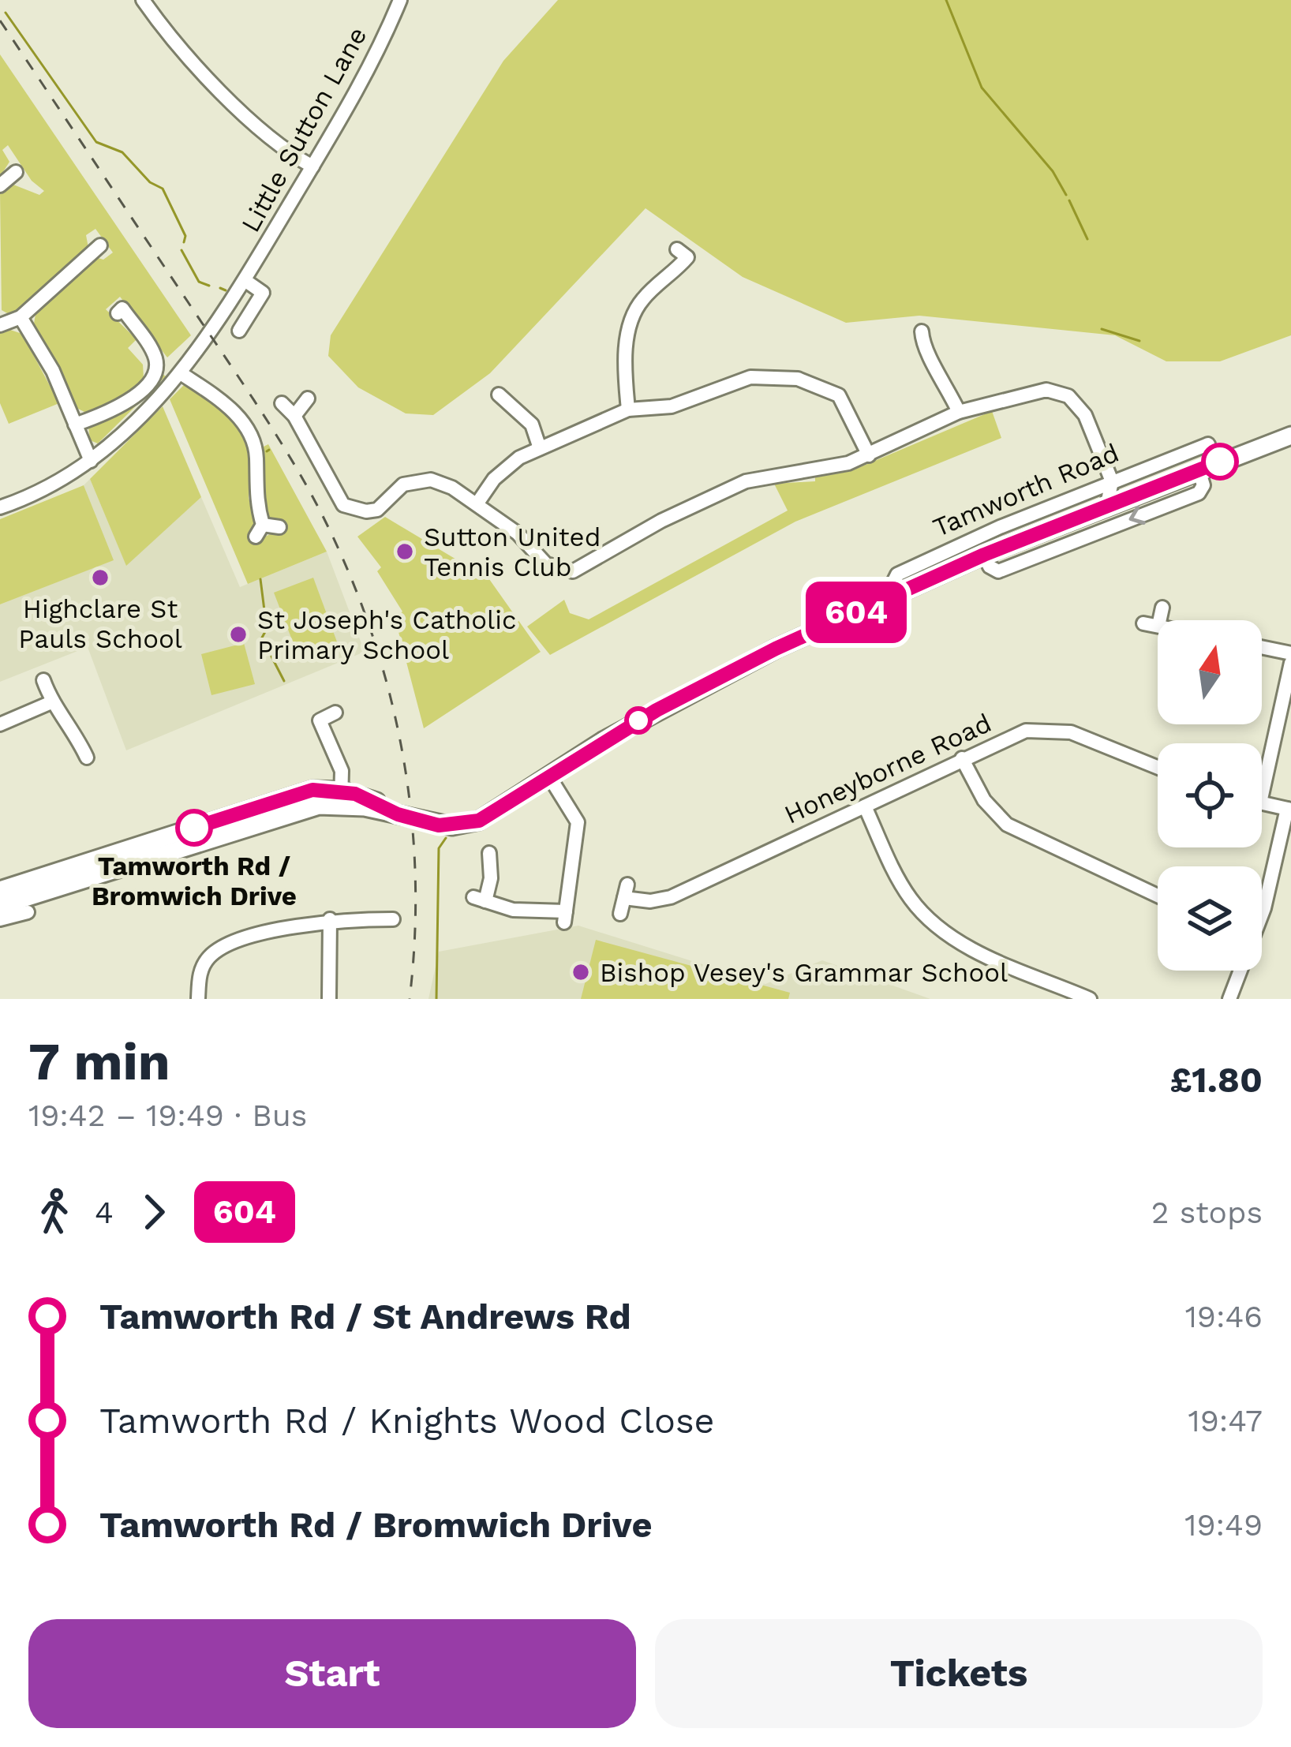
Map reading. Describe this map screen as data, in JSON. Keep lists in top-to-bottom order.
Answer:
{
  "streets": {
    "main road": ["Tamworth Road"],
    "street": ["Little Sutton Lane", "Honeyborne Road"]
  },
  "places": [
    "Sutton United Tennis Club",
    "Highclare St Pauls School",
    "St Joseph's Catholic Primary School",
    "Tamworth Rd / Bromwich Drive",
    "Bishop Vesey's Grammar School"
  ],
  "lines": ["bus line 604"],
  "north": "top",
  "page": {
    "on_map": "604",
    "heading": ["7 min", "19:42 – 19:49 · Bus", "£1.80"],
    "legs": ["4", "604", "2 stops"],
    "list": [
      {
        "name": "Tamworth Rd / St Andrews Rd",
        "value": "19:46"
      },
      {
        "name": "Tamworth Rd / Knights Wood Close",
        "value": "19:47"
      },
      {
        "name": "Tamworth Rd / Bromwich Drive",
        "value": "19:49"
      }
    ],
    "buttons": ["Start", "Tickets"]
  }
}
